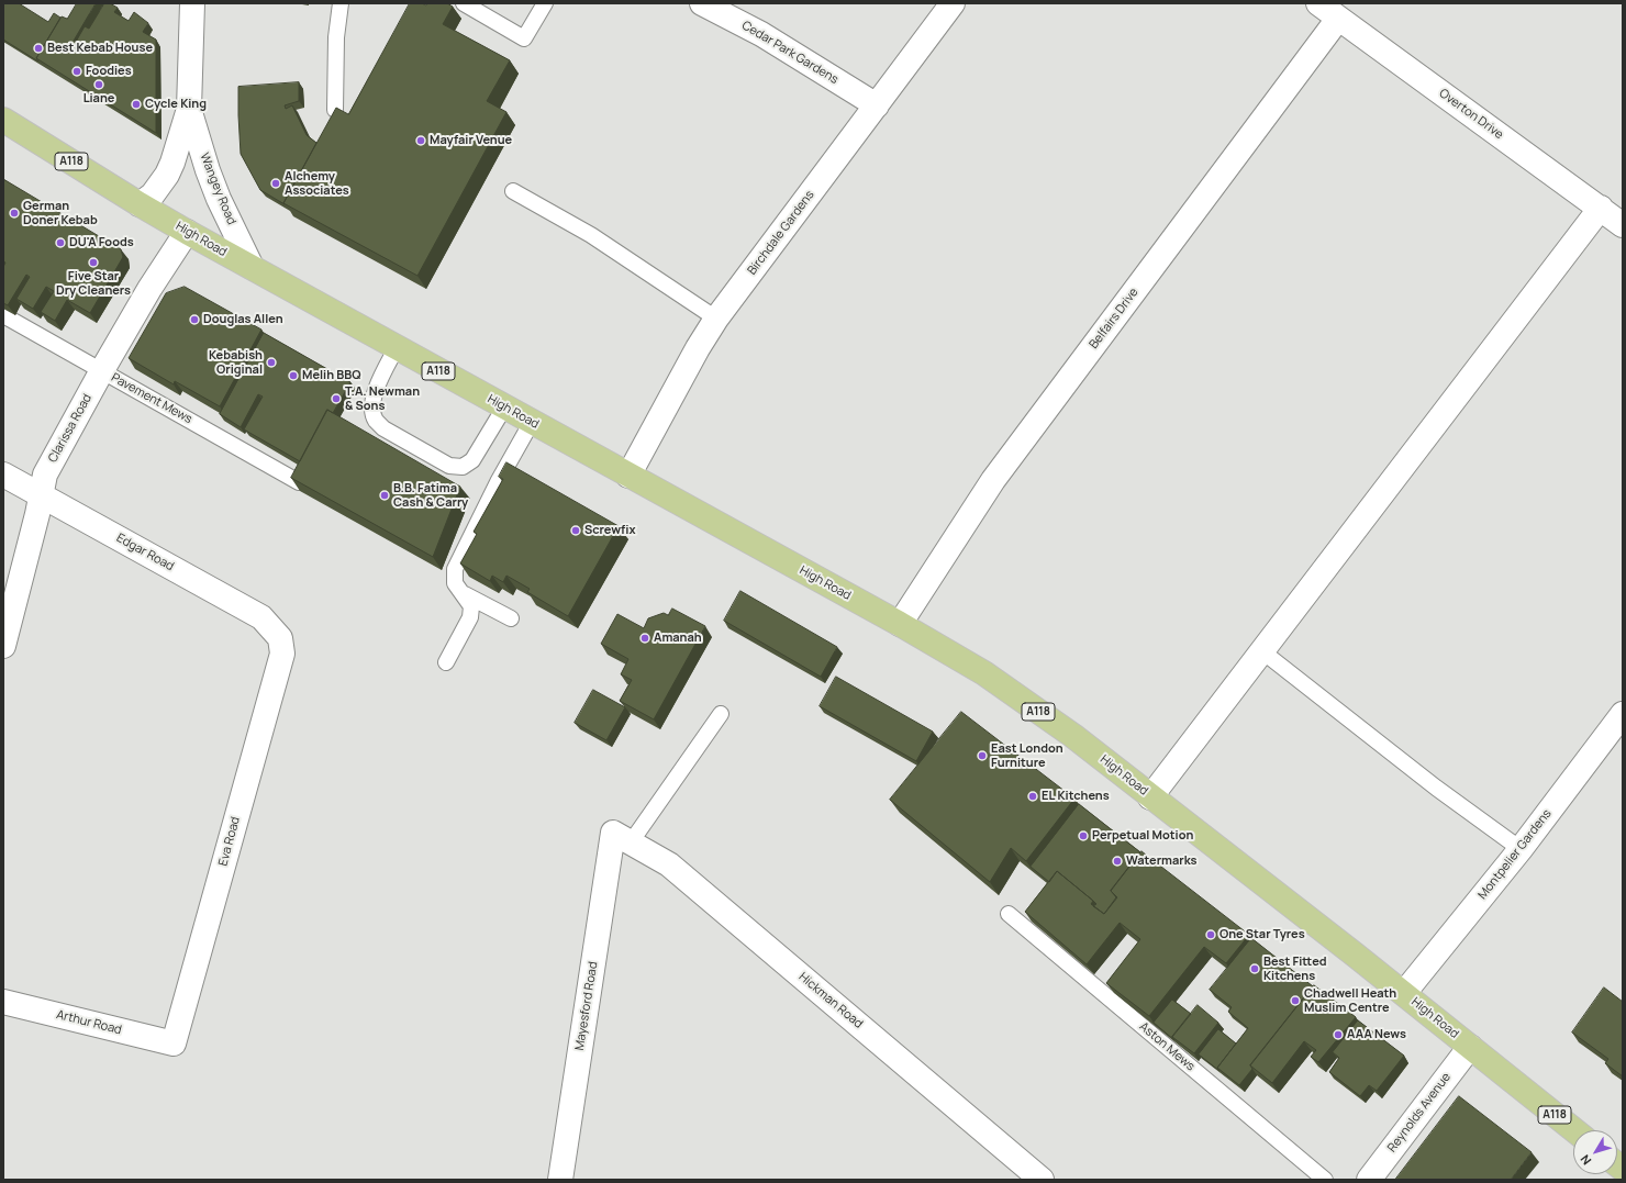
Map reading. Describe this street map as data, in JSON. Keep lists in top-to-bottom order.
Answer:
{
  "streets": {
    "main road": ["A118", "High Road"],
    "street": [
      "Cedar Park Gardens",
      "Overton Drive",
      "Wangey Road",
      "Birchdale Gardens",
      "Belfairs Drive",
      "Clarissa Road",
      "Edgar Road",
      "Eva Road",
      "Montpelier Gardens",
      "Hickman Road",
      "Mayesford Road",
      "Arthur Road",
      "Reynolds Avenue"
    ],
    "lane": ["Pavement Mews", "Aston Mews"]
  },
  "crossings": [
    ["Cedar Park Gardens", "Birchdale Gardens"],
    ["Overton Drive", "Belfairs Drive"],
    ["Wangey Road", "High Road"],
    ["Birchdale Gardens", "High Road"],
    ["High Road", "Belfairs Drive"],
    ["High Road", "Clarissa Road"],
    ["High Road", "Montpelier Gardens"],
    ["High Road", "Reynolds Avenue"],
    ["Pavement Mews", "Clarissa Road"],
    ["Clarissa Road", "Edgar Road"],
    ["Edgar Road", "Eva Road"],
    ["Eva Road", "Arthur Road"],
    ["Hickman Road", "Mayesford Road"]
  ],
  "places": [
    "Best Kebab House",
    "Foodies",
    "Liane",
    "Cycle King",
    "Mayfair Venue",
    "Alchemy Associates",
    "German Doner Kebab",
    "DU'A Foods",
    "Five Star Dry Cleaners",
    "Douglas Allen",
    "Kebabish Original",
    "Melih BBQ",
    "T.A. Newman & Sons",
    "B.B. Fatima Cash & Carry",
    "Screwfix",
    "Amanah",
    "East London Furniture",
    "EL Kitchens",
    "Perpetual Motion",
    "Watermarks",
    "One Star Tyres",
    "Best Fitted Kitchens",
    "Chadwell Heath Muslim Centre",
    "AAA News"
  ],
  "north": "bottom left"
}
